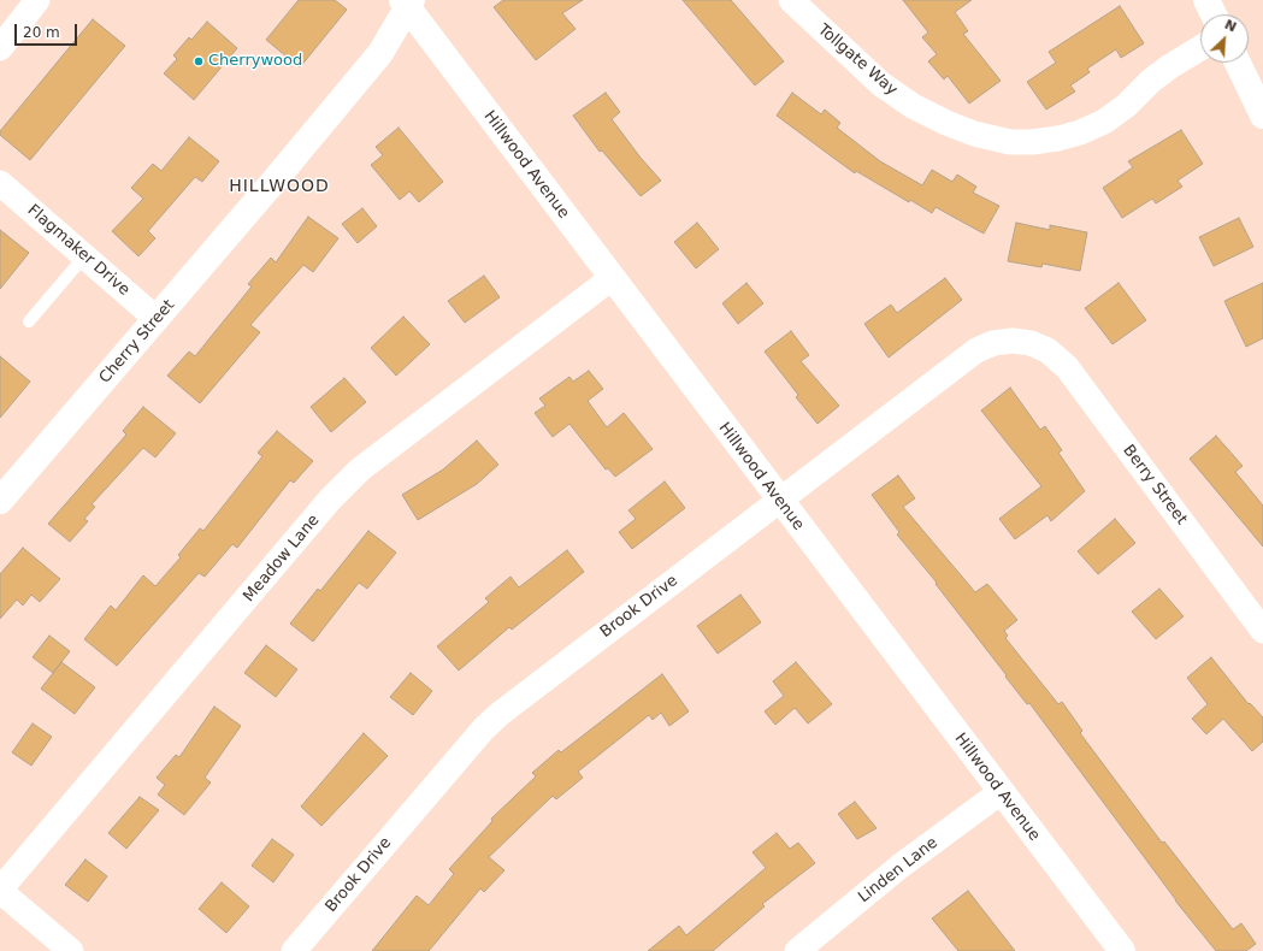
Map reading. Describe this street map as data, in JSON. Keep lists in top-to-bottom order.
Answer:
{
  "streets": {
    "main road": ["Hillwood Avenue", "Cherry Street"],
    "street": [
      "Tollgate Way",
      "Flagmaker Drive",
      "Berry Street",
      "Meadow Lane",
      "Brook Drive",
      "Linden Lane"
    ]
  },
  "crossings": [
    ["Hillwood Avenue", "Cherry Street"],
    ["Hillwood Avenue", "Meadow Lane"],
    ["Hillwood Avenue", "Brook Drive"],
    ["Hillwood Avenue", "Linden Lane"],
    ["Flagmaker Drive", "Cherry Street"],
    ["Berry Street", "Brook Drive"]
  ],
  "districts": ["HILLWOOD"],
  "places": ["Cherrywood"],
  "scale_bar": "20 m",
  "north": "top right"
}
